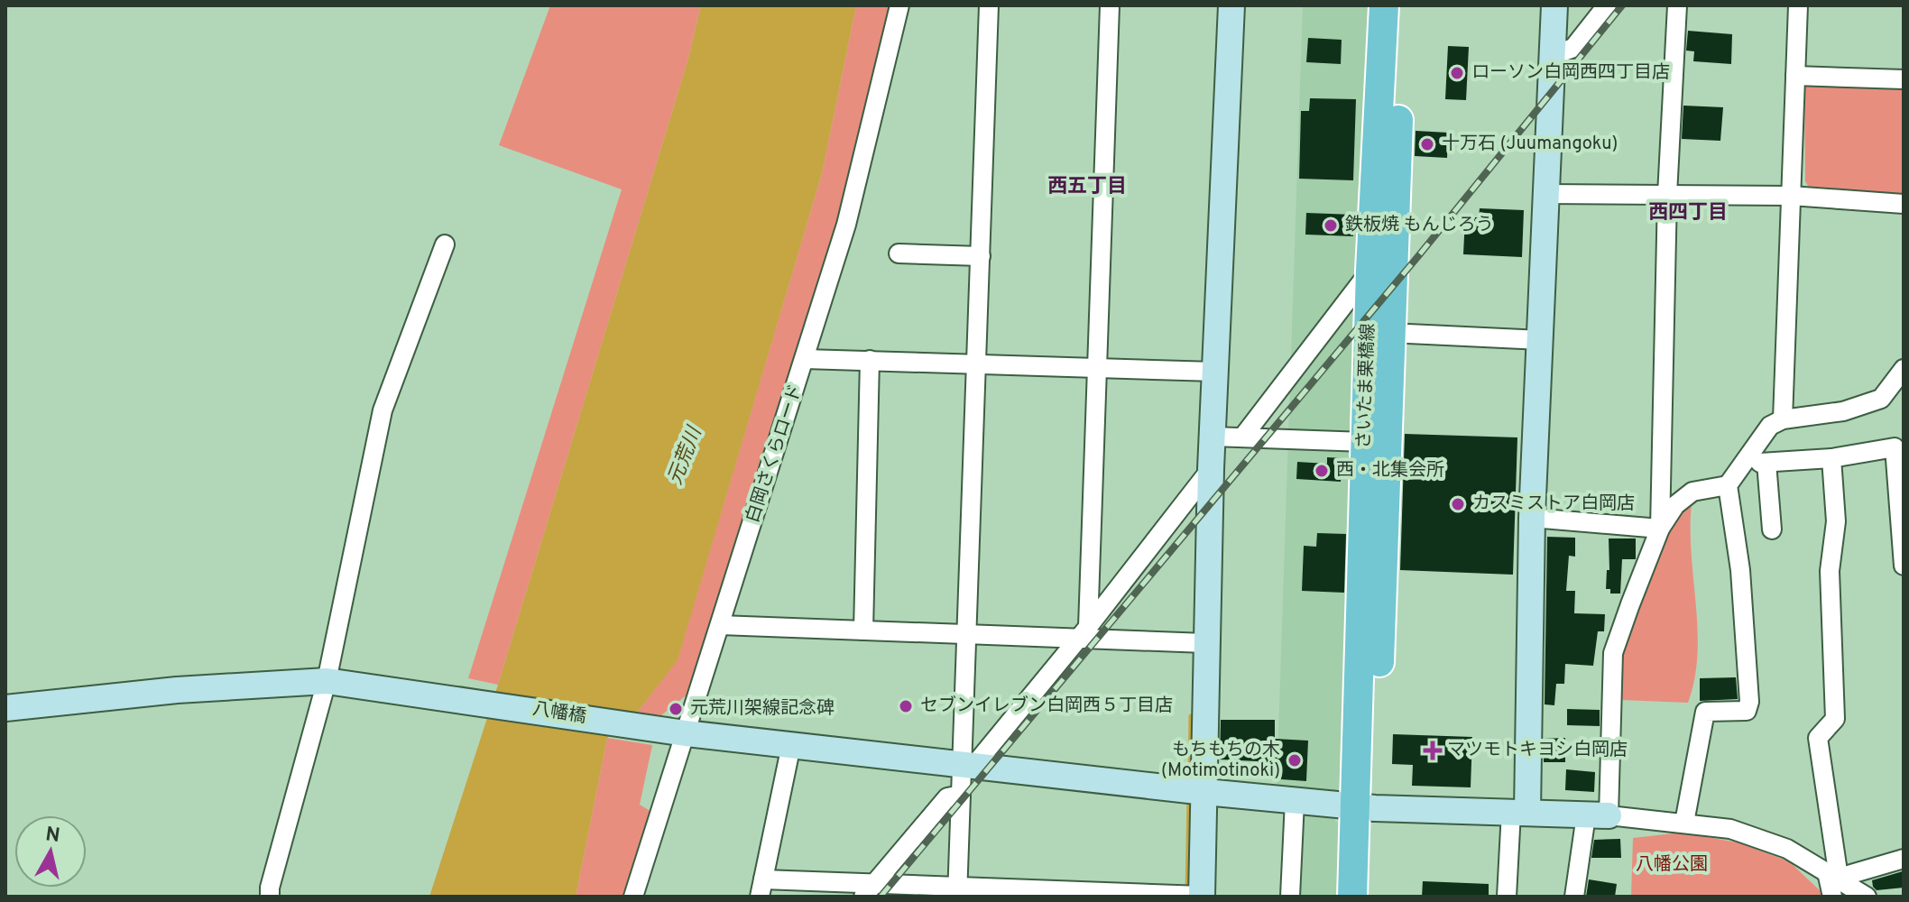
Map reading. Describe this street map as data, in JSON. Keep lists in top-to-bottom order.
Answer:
{
  "streets": {
    "main road": ["さいたま栗橋線"],
    "street": ["白岡さくらロード", "八幡橋"]
  },
  "crossings": [
    ["さいたま栗橋線", "八幡橋"],
    ["白岡さくらロード", "八幡橋"]
  ],
  "districts": ["西五丁目", "西四丁目"],
  "water": ["元荒川"],
  "parks": ["八幡公園"],
  "places": {
    "other": [
      "ローソン白岡西四丁目店",
      "十万石 (Juumangoku)",
      "鉄板焼 もんじろう",
      "西・北集会所",
      "カスミストア白岡店",
      "セブンイレブン白岡西５丁目店",
      "元荒川架線記念碑",
      "もちもちの木 (Motimotinoki)"
    ],
    "health": ["マツモトキヨシ白岡店"]
  },
  "north": "top"
}
